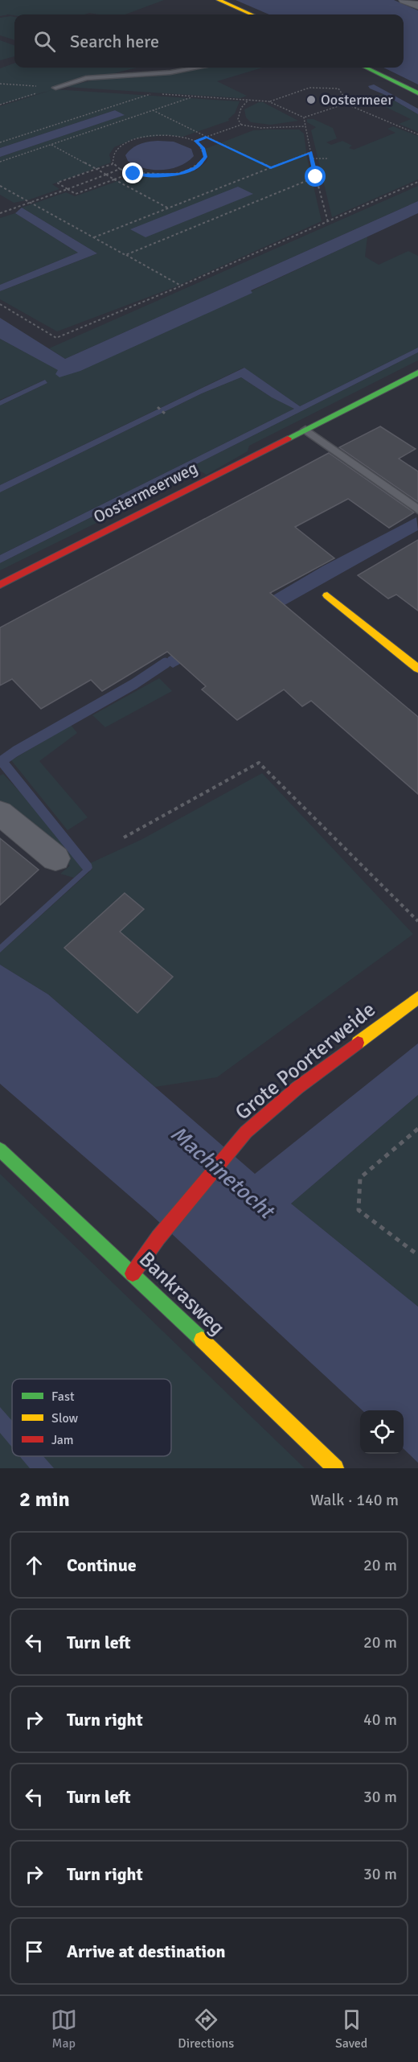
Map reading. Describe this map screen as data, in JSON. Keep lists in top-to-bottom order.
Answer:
{
  "streets": {
    "street": ["Oostermeerweg", "Grote Poorterweide", "Bankrasweg"]
  },
  "crossings": [
    ["Grote Poorterweide", "Bankrasweg"]
  ],
  "water": ["Machinetocht"],
  "places": ["Oostermeer"],
  "legend": ["Fast", "Slow", "Jam"],
  "page": {
    "search": "Search here",
    "heading": ["2 min", "Walk · 140 m"],
    "list": [
      ["Continue", "20 m"],
      ["Turn left", "20 m"],
      ["Turn right", "40 m"],
      ["Turn left", "30 m"],
      ["Turn right", "30 m"],
      "Arrive at destination"
    ],
    "nav": ["Map", "Directions", "Saved"]
  }
}
